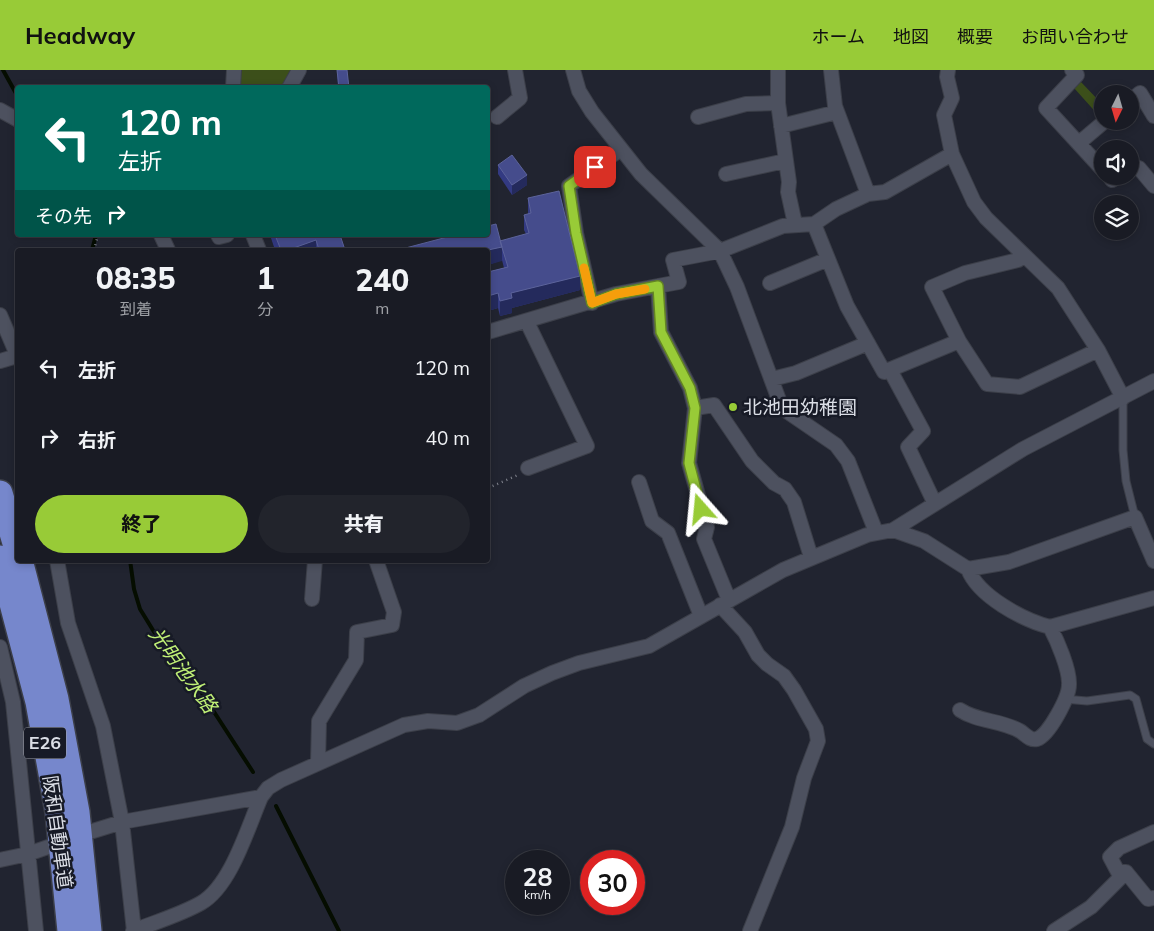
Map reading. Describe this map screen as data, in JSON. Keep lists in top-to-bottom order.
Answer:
{
  "streets": {
    "highway": ["E26", "阪和自動車道"]
  },
  "water": ["光明池水路"],
  "places": ["北池田幼稚園"],
  "north": "bottom",
  "page": {
    "header": "Headway",
    "nav": [
      "ホーム",
      "地図",
      "概要",
      "お問い合わせ"
    ],
    "turn": ["120 m", "左折"],
    "then": "その先",
    "eta": [
      "08:35",
      "到着",
      "1",
      "分",
      "240",
      "m"
    ],
    "list": [
      {
        "name": "左折",
        "value": "120 m"
      },
      {
        "name": "右折",
        "value": "40 m"
      }
    ],
    "buttons": ["終了", "共有"],
    "speed": "28 km/h",
    "limit": "30"
  }
}
